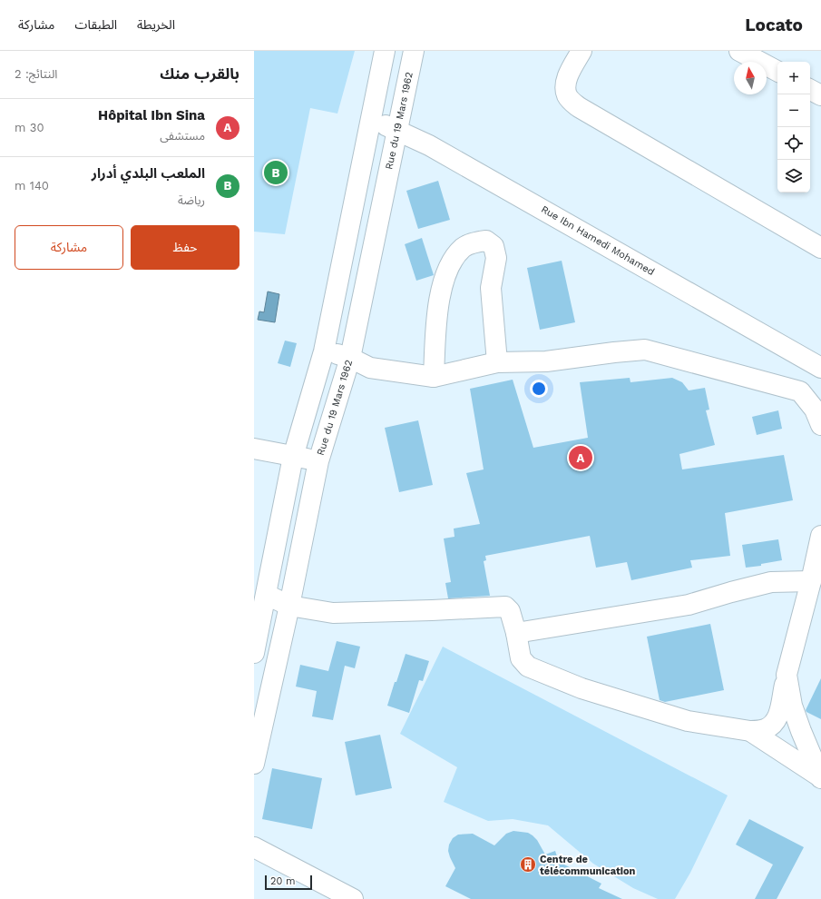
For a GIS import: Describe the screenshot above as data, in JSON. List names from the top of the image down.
{
  "streets": {
    "street": ["Rue du 19 Mars 1962", "Rue Ibn Hamedi Mohamed"]
  },
  "crossings": [
    ["Rue du 19 Mars 1962", "Rue Ibn Hamedi Mohamed"]
  ],
  "places": {
    "building": ["Centre de télécommunication"]
  },
  "scale_bar": "20 m",
  "north": "top",
  "page": {
    "header": "Locato",
    "nav": ["الخريطة", "الطبقات", "مشاركة"],
    "heading": ["بالقرب منك", "النتائج: 2"],
    "map_buttons": ["+", "−"],
    "list": [
      {
        "mark": "A",
        "name": "Hôpital Ibn Sina",
        "note": "مستشفى",
        "value": "30 m"
      },
      {
        "mark": "B",
        "name": "الملعب البلدي أدرار",
        "note": "رياضة",
        "value": "140 m"
      }
    ],
    "pins": ["B", "A"],
    "buttons": ["حفظ", "مشاركة"],
    "scale": "20 m"
  }
}
